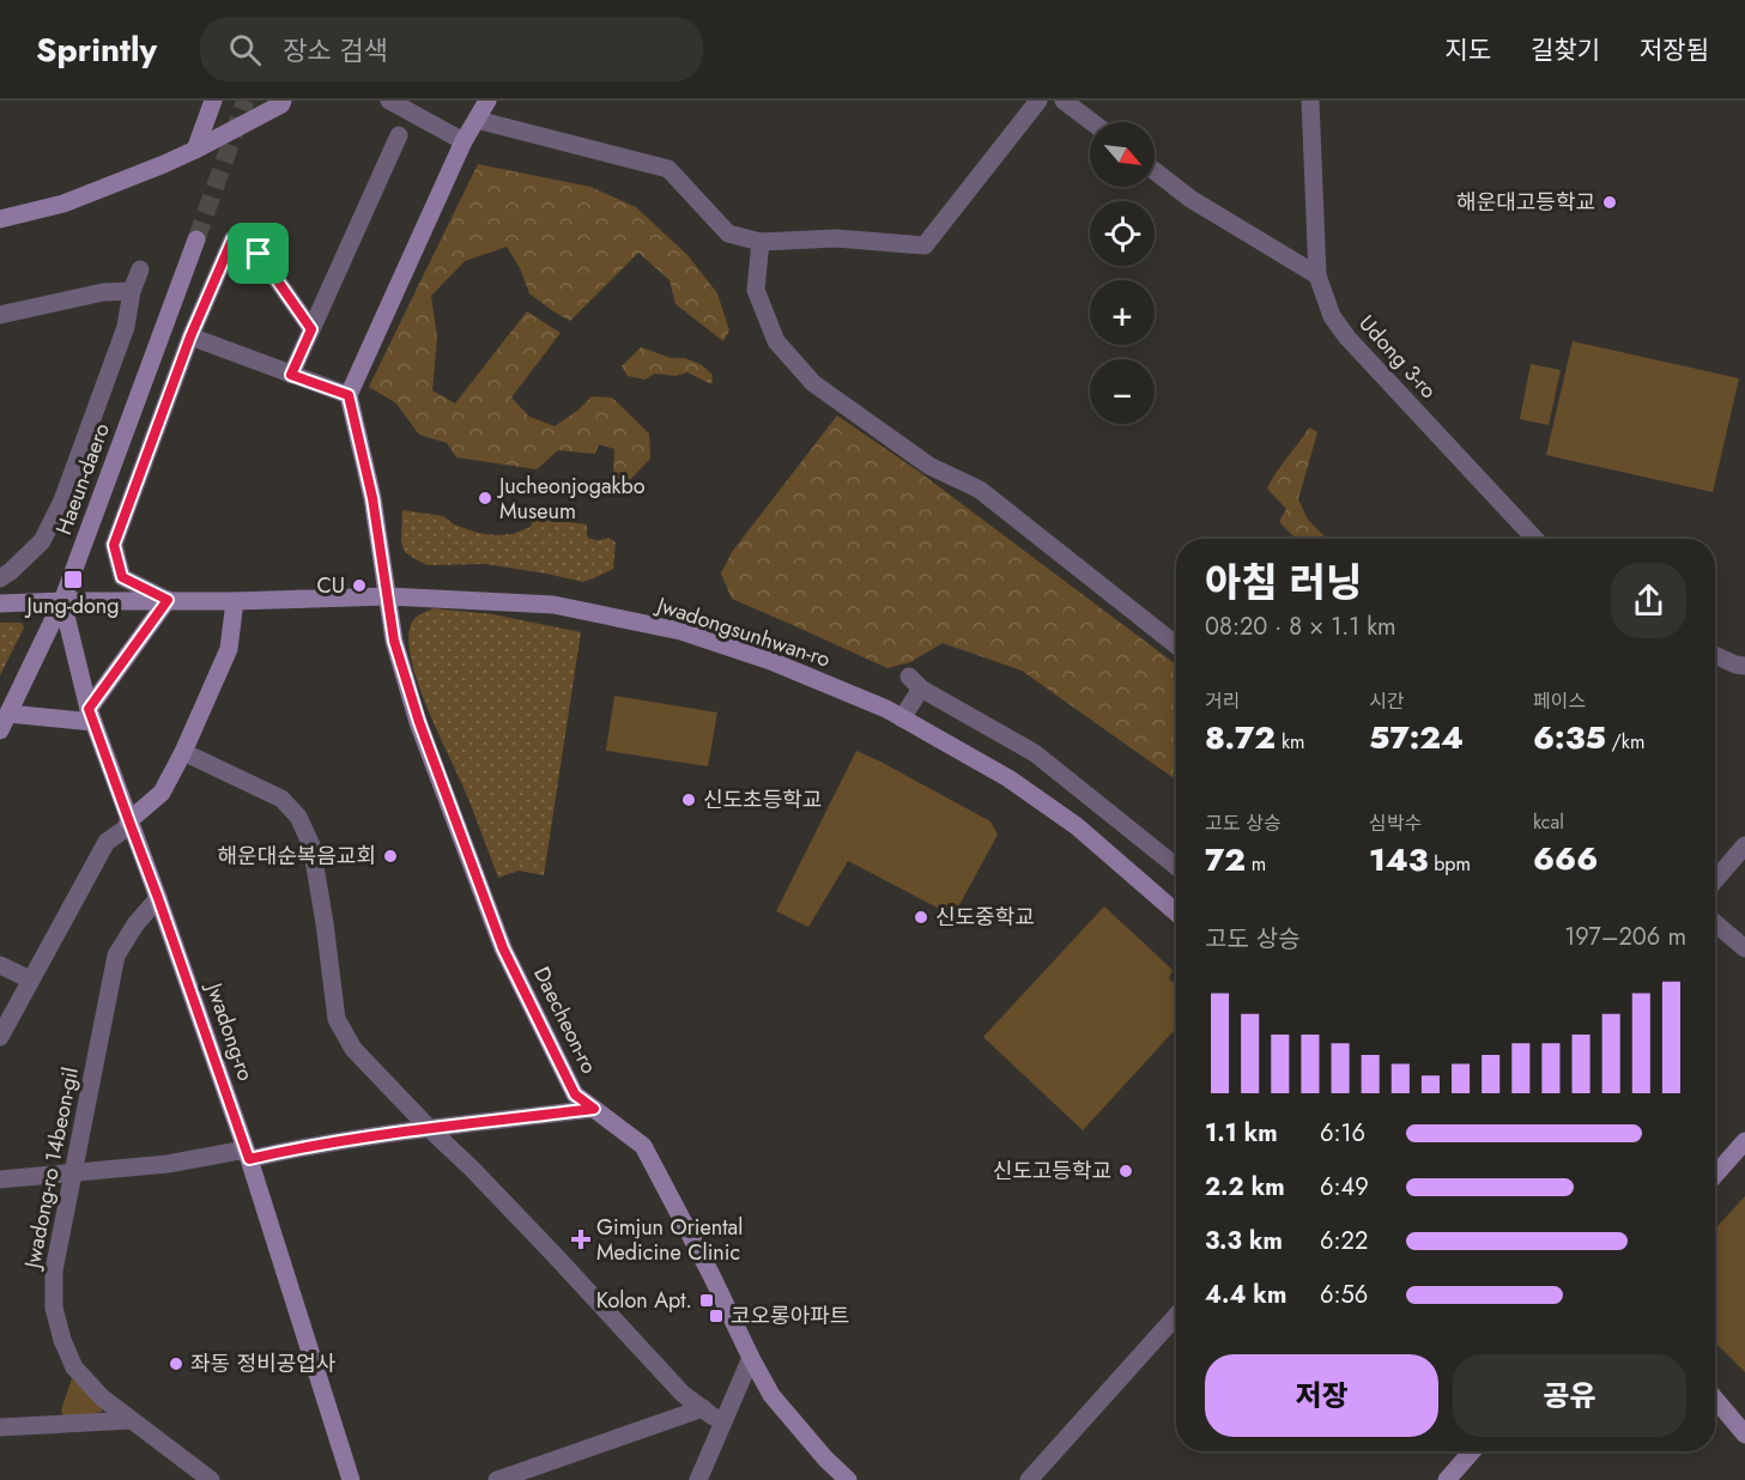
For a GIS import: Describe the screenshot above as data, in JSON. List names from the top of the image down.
{
  "streets": {
    "street": [
      "Udong 3-ro",
      "Haeun-daero",
      "Jwadongsunhwan-ro",
      "Daecheon-ro",
      "Jwadong-ro",
      "Jwadong-ro 14beon-gil"
    ]
  },
  "crossings": [
    ["Haeun-daero", "Jwadongsunhwan-ro"],
    ["Haeun-daero", "Jwadong-ro"],
    ["Jwadongsunhwan-ro", "Daecheon-ro"],
    ["Jwadongsunhwan-ro", "Jwadong-ro"],
    ["Jwadong-ro", "Jwadong-ro 14beon-gil"]
  ],
  "places": {
    "other": [
      "해운대고등학교",
      "Jucheonjogakbo Museum",
      "CU",
      "신도초등학교",
      "해운대순복음교회",
      "신도중학교",
      "신도고등학교",
      "좌동 정비공업사"
    ],
    "transit": ["Jung-dong", "Kolon Apt.", "코오롱아파트"],
    "health": ["Gimjun Oriental Medicine Clinic"]
  },
  "north": "bottom right",
  "page": {
    "header": "Sprintly",
    "search": "장소 검색",
    "nav": ["지도", "길찾기", "저장됨"],
    "map_buttons": ["+", "−"],
    "heading": ["아침 러닝", "08:20 · 8 × 1.1 km"],
    "stats": [
      ["거리", "8.72 km"],
      ["시간", "57:24"],
      ["페이스", "6:35 /km"],
      ["고도 상승", "72 m"],
      ["심박수", "143 bpm"],
      ["kcal", "666"]
    ],
    "chart": ["고도 상승", "197–206 m"],
    "list": [
      {
        "name": "1.1 km",
        "note": "6:16"
      },
      {
        "name": "2.2 km",
        "note": "6:49"
      },
      {
        "name": "3.3 km",
        "note": "6:22"
      },
      {
        "name": "4.4 km",
        "note": "6:56"
      }
    ],
    "buttons": ["저장", "공유"]
  }
}
